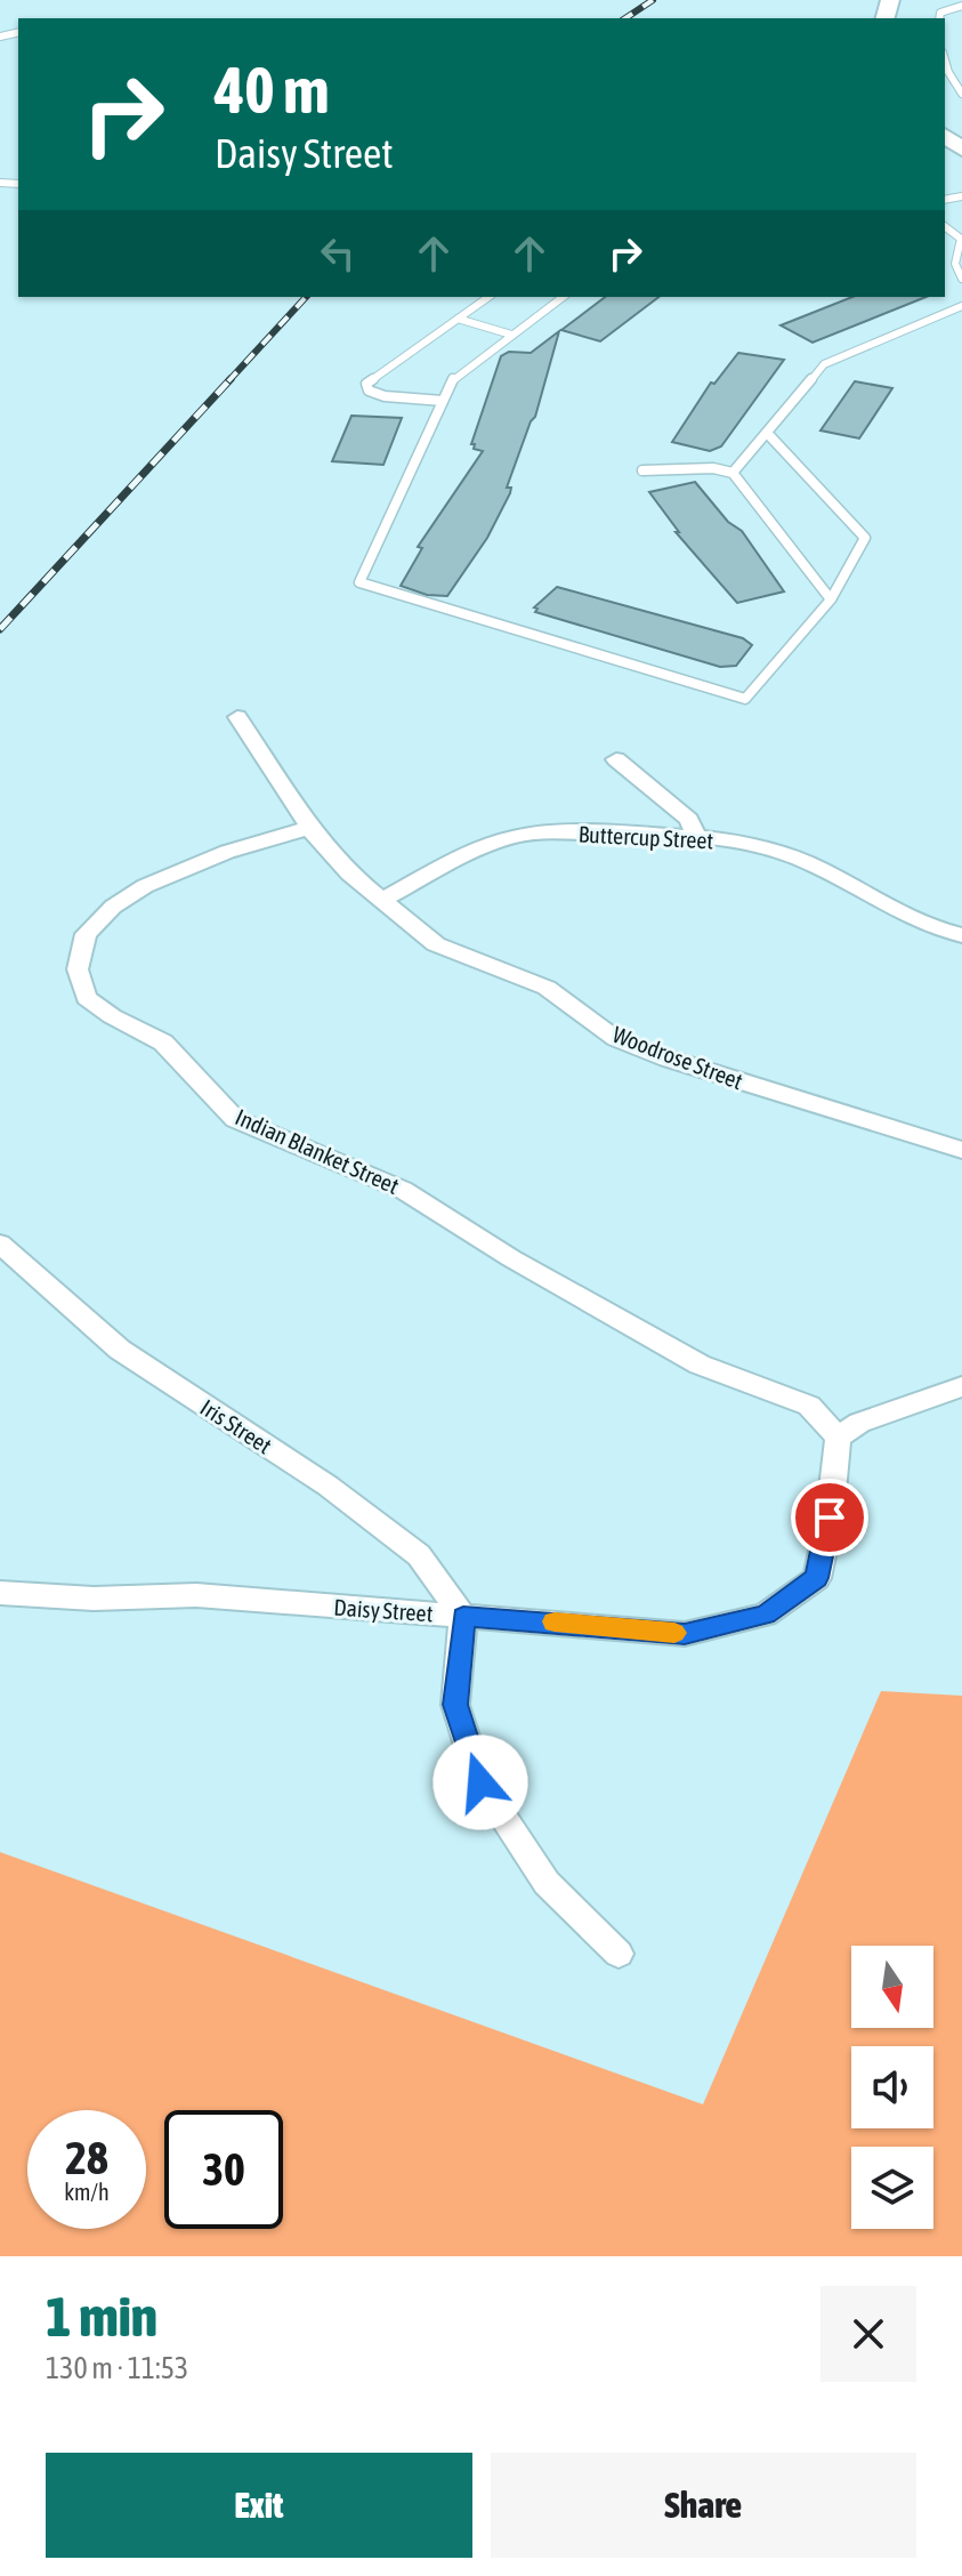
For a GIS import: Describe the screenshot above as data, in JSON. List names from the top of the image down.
{
  "streets": {
    "street": [
      "Buttercup Street",
      "Woodrose Street",
      "Indian Blanket Street",
      "Iris Street",
      "Daisy Street"
    ]
  },
  "crossings": [
    ["Buttercup Street", "Woodrose Street"],
    ["Woodrose Street", "Indian Blanket Street"],
    ["Indian Blanket Street", "Daisy Street"],
    ["Iris Street", "Daisy Street"]
  ],
  "north": "bottom",
  "page": {
    "turn": ["40 m", "Daisy Street"],
    "speed": "28 km/h",
    "limit": "30",
    "heading": ["1 min", "130 m · 11:53"],
    "buttons": ["Exit", "Share"]
  }
}
